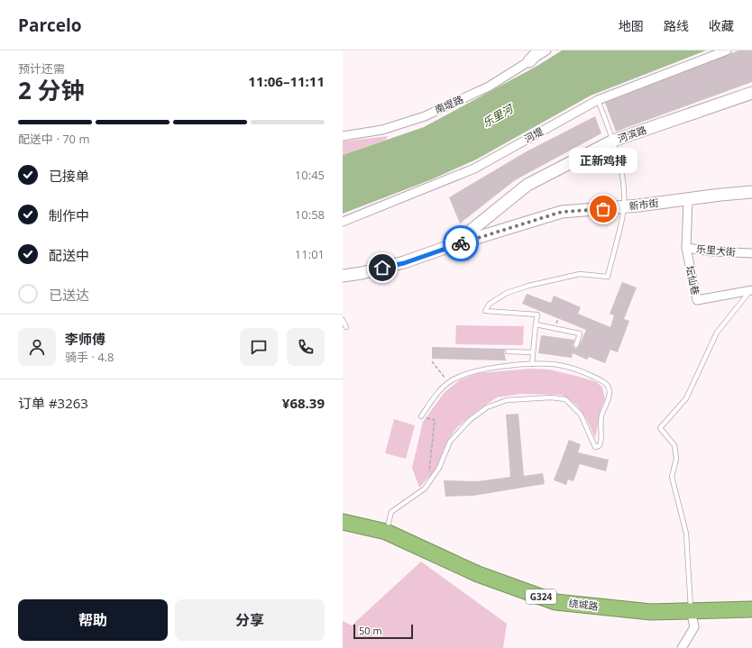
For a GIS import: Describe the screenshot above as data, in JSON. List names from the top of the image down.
{
  "streets": {
    "highway": ["G324", "绕城路"],
    "street": [
      "南堤路",
      "河滨路",
      "河堤",
      "新市街",
      "乐里大街",
      "坛仙巷"
    ]
  },
  "crossings": [
    ["河滨路", "新市街"],
    ["新市街", "乐里大街"],
    ["乐里大街", "坛仙巷"]
  ],
  "water": ["乐里河"],
  "places": ["正新鸡排"],
  "scale_bar": "50 m",
  "page": {
    "header": "Parcelo",
    "nav": ["地图", "路线", "收藏"],
    "heading": ["2 分钟", "预计还需", "11:06–11:11"],
    "panel": [
      "李师傅",
      "骑手 · 4.8",
      "订单 #3263",
      "¥68.39"
    ],
    "bar": "配送中 · 70 m",
    "bubble": "正新鸡排",
    "list": [
      ["已接单", "10:45"],
      ["制作中", "10:58"],
      ["配送中", "11:01"],
      "已送达"
    ],
    "buttons": ["帮助", "分享"],
    "scale": "50 m"
  }
}
